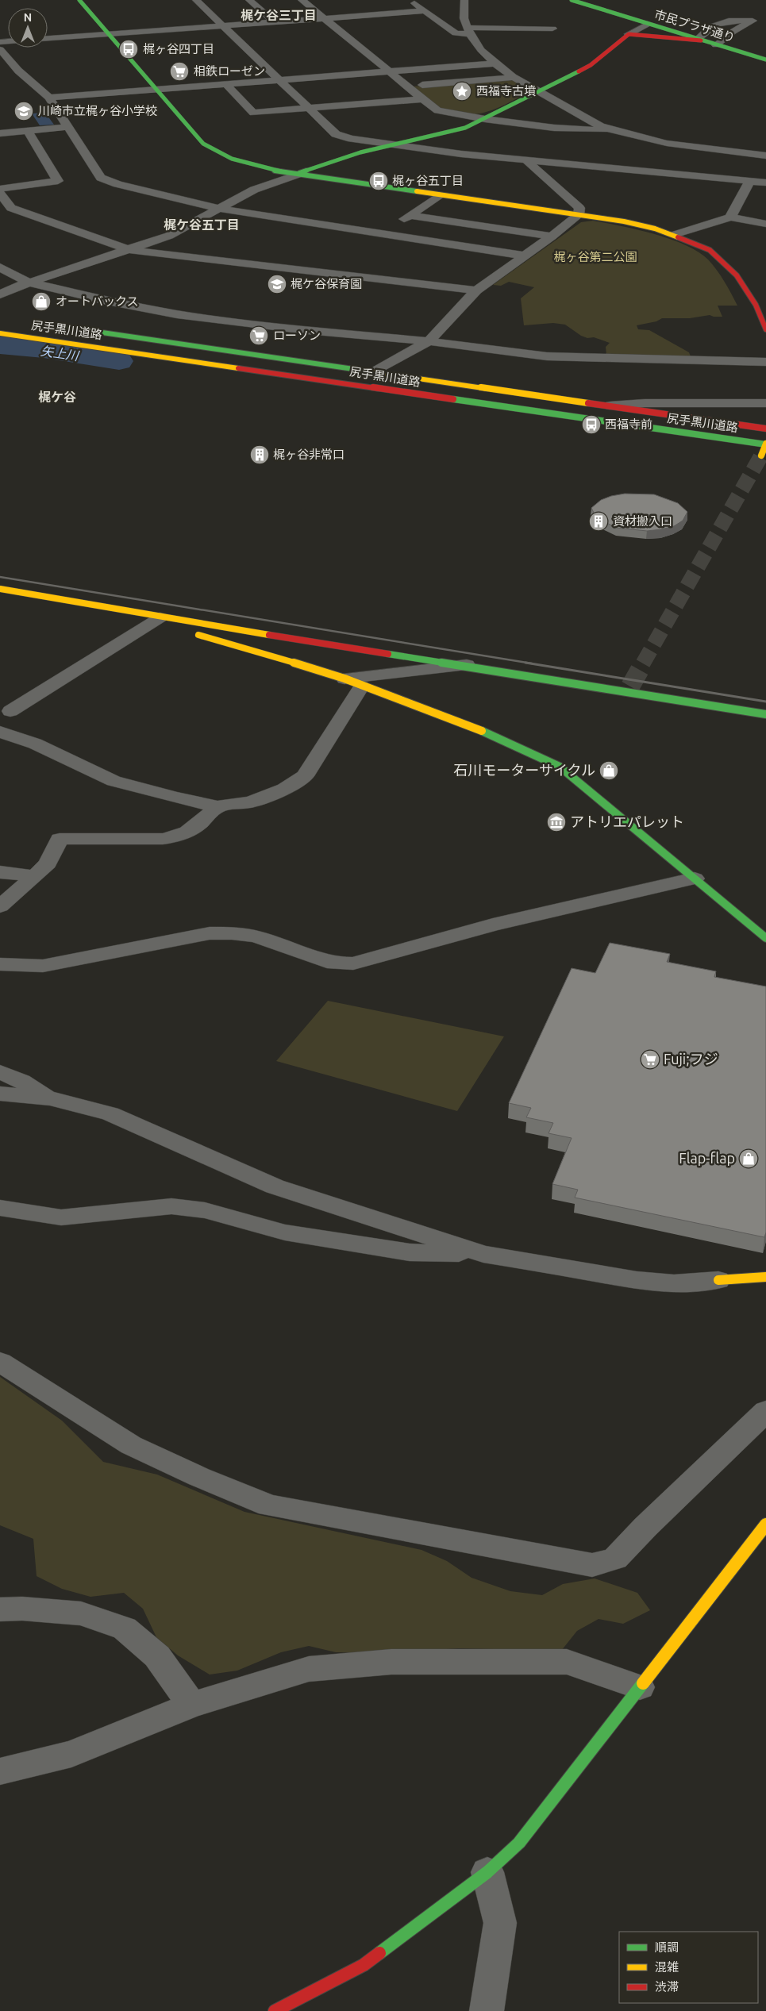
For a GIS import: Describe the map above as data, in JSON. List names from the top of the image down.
{
  "streets": {
    "street": ["市民プラザ通り", "尻手黒川道路"]
  },
  "districts": ["梶ケ谷三丁目", "梶ケ谷五丁目", "梶ケ谷"],
  "water": ["矢上川"],
  "parks": ["梶ヶ谷第二公園"],
  "places": {
    "bus stop": ["梶ヶ谷四丁目", "梶ヶ谷五丁目", "西福寺前"],
    "supermarket": ["相鉄ローゼン", "ローソン", "Fuji;フジ"],
    "place": ["西福寺古墳"],
    "school or university": ["川崎市立梶ヶ谷小学校", "梶ケ谷保育園"],
    "shop": ["オートバックス", "石川モーターサイクル", "Flap-flap"],
    "building": ["梶ヶ谷非常口", "資材搬入口"],
    "museum": ["アトリエパレット"]
  },
  "legend": ["順調", "混雑", "渋滞"],
  "north": "top"
}
